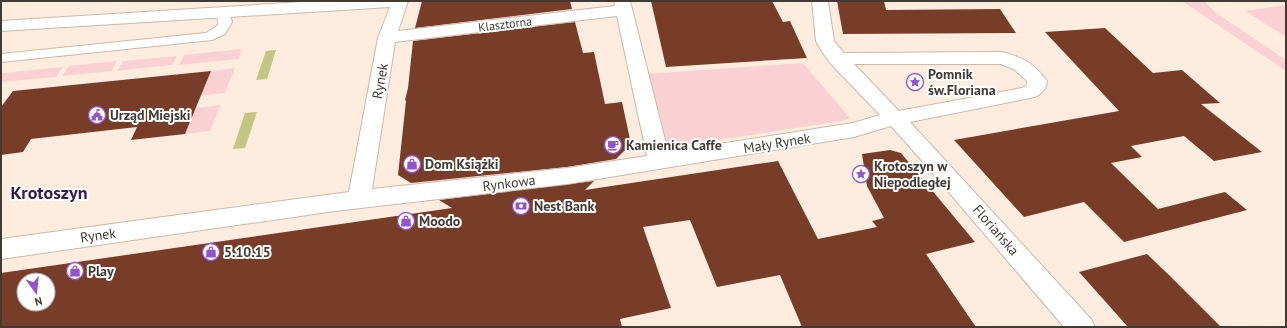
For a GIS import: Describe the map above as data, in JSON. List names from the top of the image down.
{
  "streets": {
    "street": [
      "Klasztorna",
      "Rynek",
      "Mały Rynek",
      "Rynkowa",
      "Floriańska"
    ]
  },
  "crossings": [
    ["Klasztorna", "Rynek"],
    ["Rynek", "Rynkowa"],
    ["Mały Rynek", "Rynkowa"],
    ["Mały Rynek", "Floriańska"]
  ],
  "districts": ["Krotoszyn"],
  "places": {
    "place": ["Pomnik św.Floriana", "Krotoszyn w Niepodległej"],
    "public building": ["Urząd Miejski"],
    "cafe": ["Kamienica Caffe"],
    "shop": [
      "Dom Książki",
      "Moodo",
      "5.10.15",
      "Play"
    ],
    "bank": ["Nest Bank"]
  },
  "north": "bottom"
}
